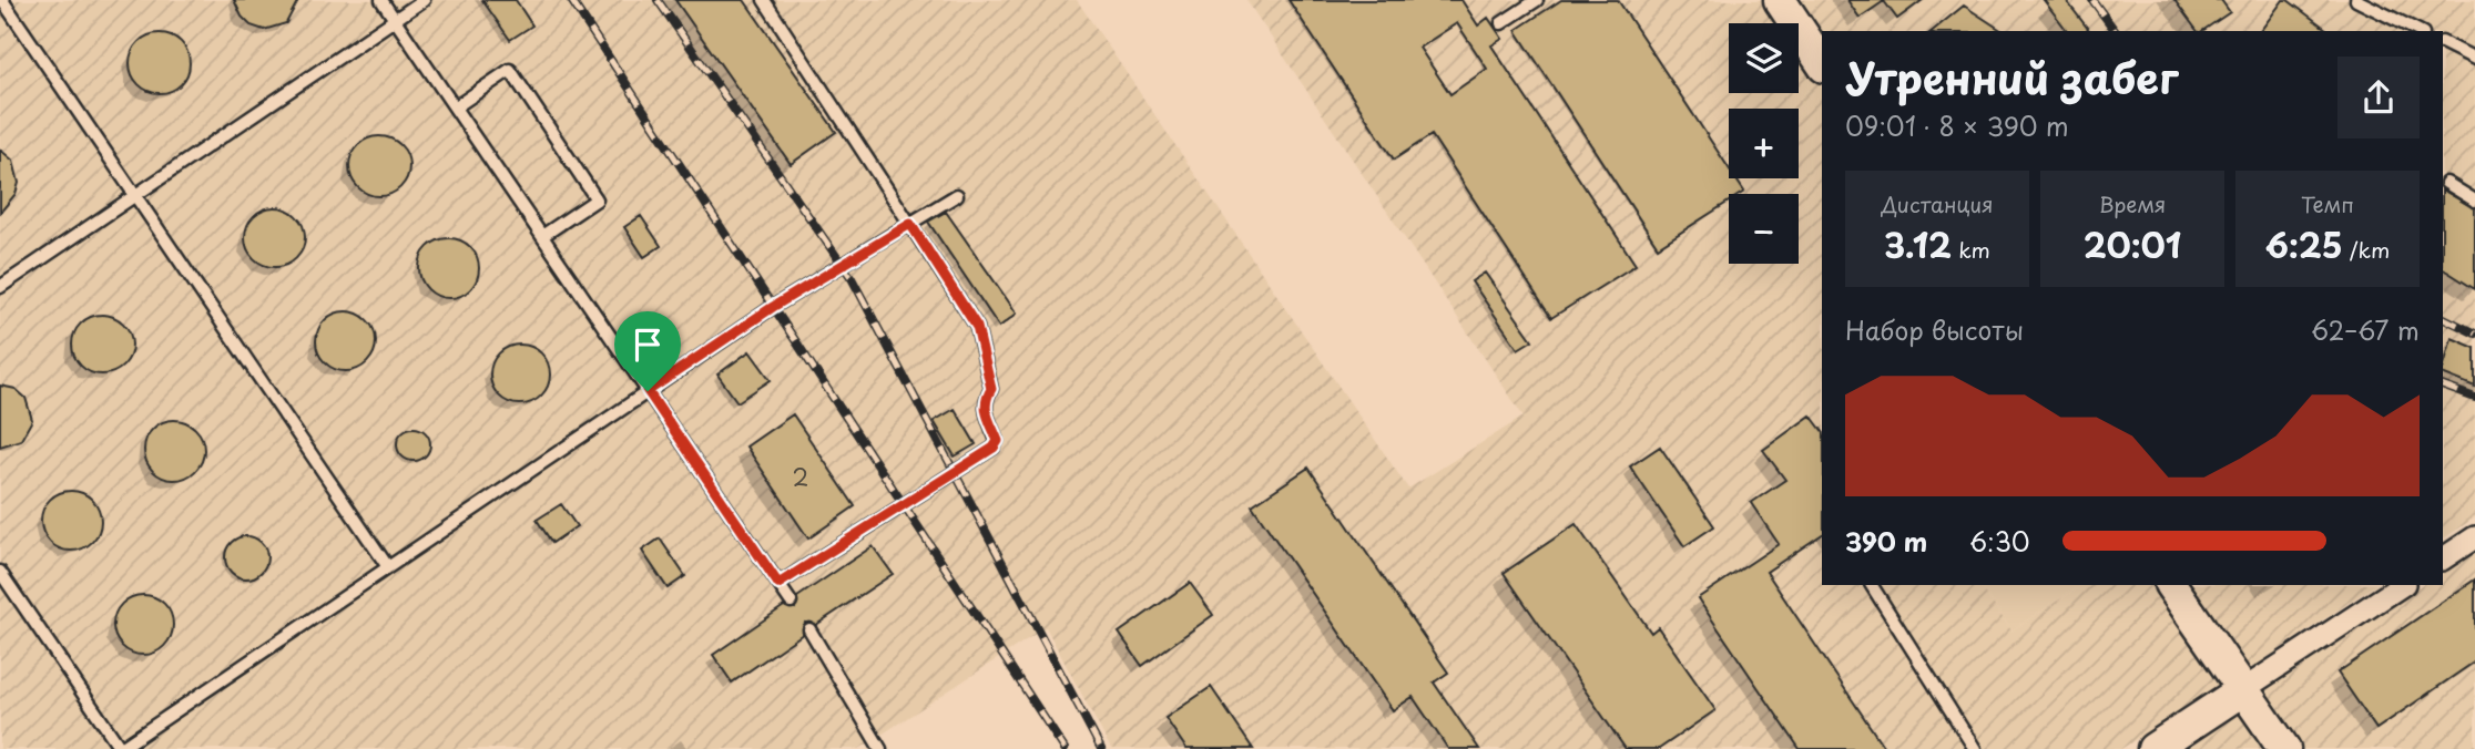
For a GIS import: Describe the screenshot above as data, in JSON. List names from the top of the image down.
{
  "house_numbers": ["2"],
  "page": {
    "map_buttons": ["+", "−"],
    "heading": ["Утренний забег", "09:01 · 8 × 390 m"],
    "stats": [
      ["Дистанция", "3.12 km"],
      ["Время", "20:01"],
      ["Темп", "6:25 /km"]
    ],
    "chart": ["Набор высоты", "62–67 m"],
    "list": [
      {
        "name": "390 m",
        "note": "6:30"
      }
    ]
  }
}
